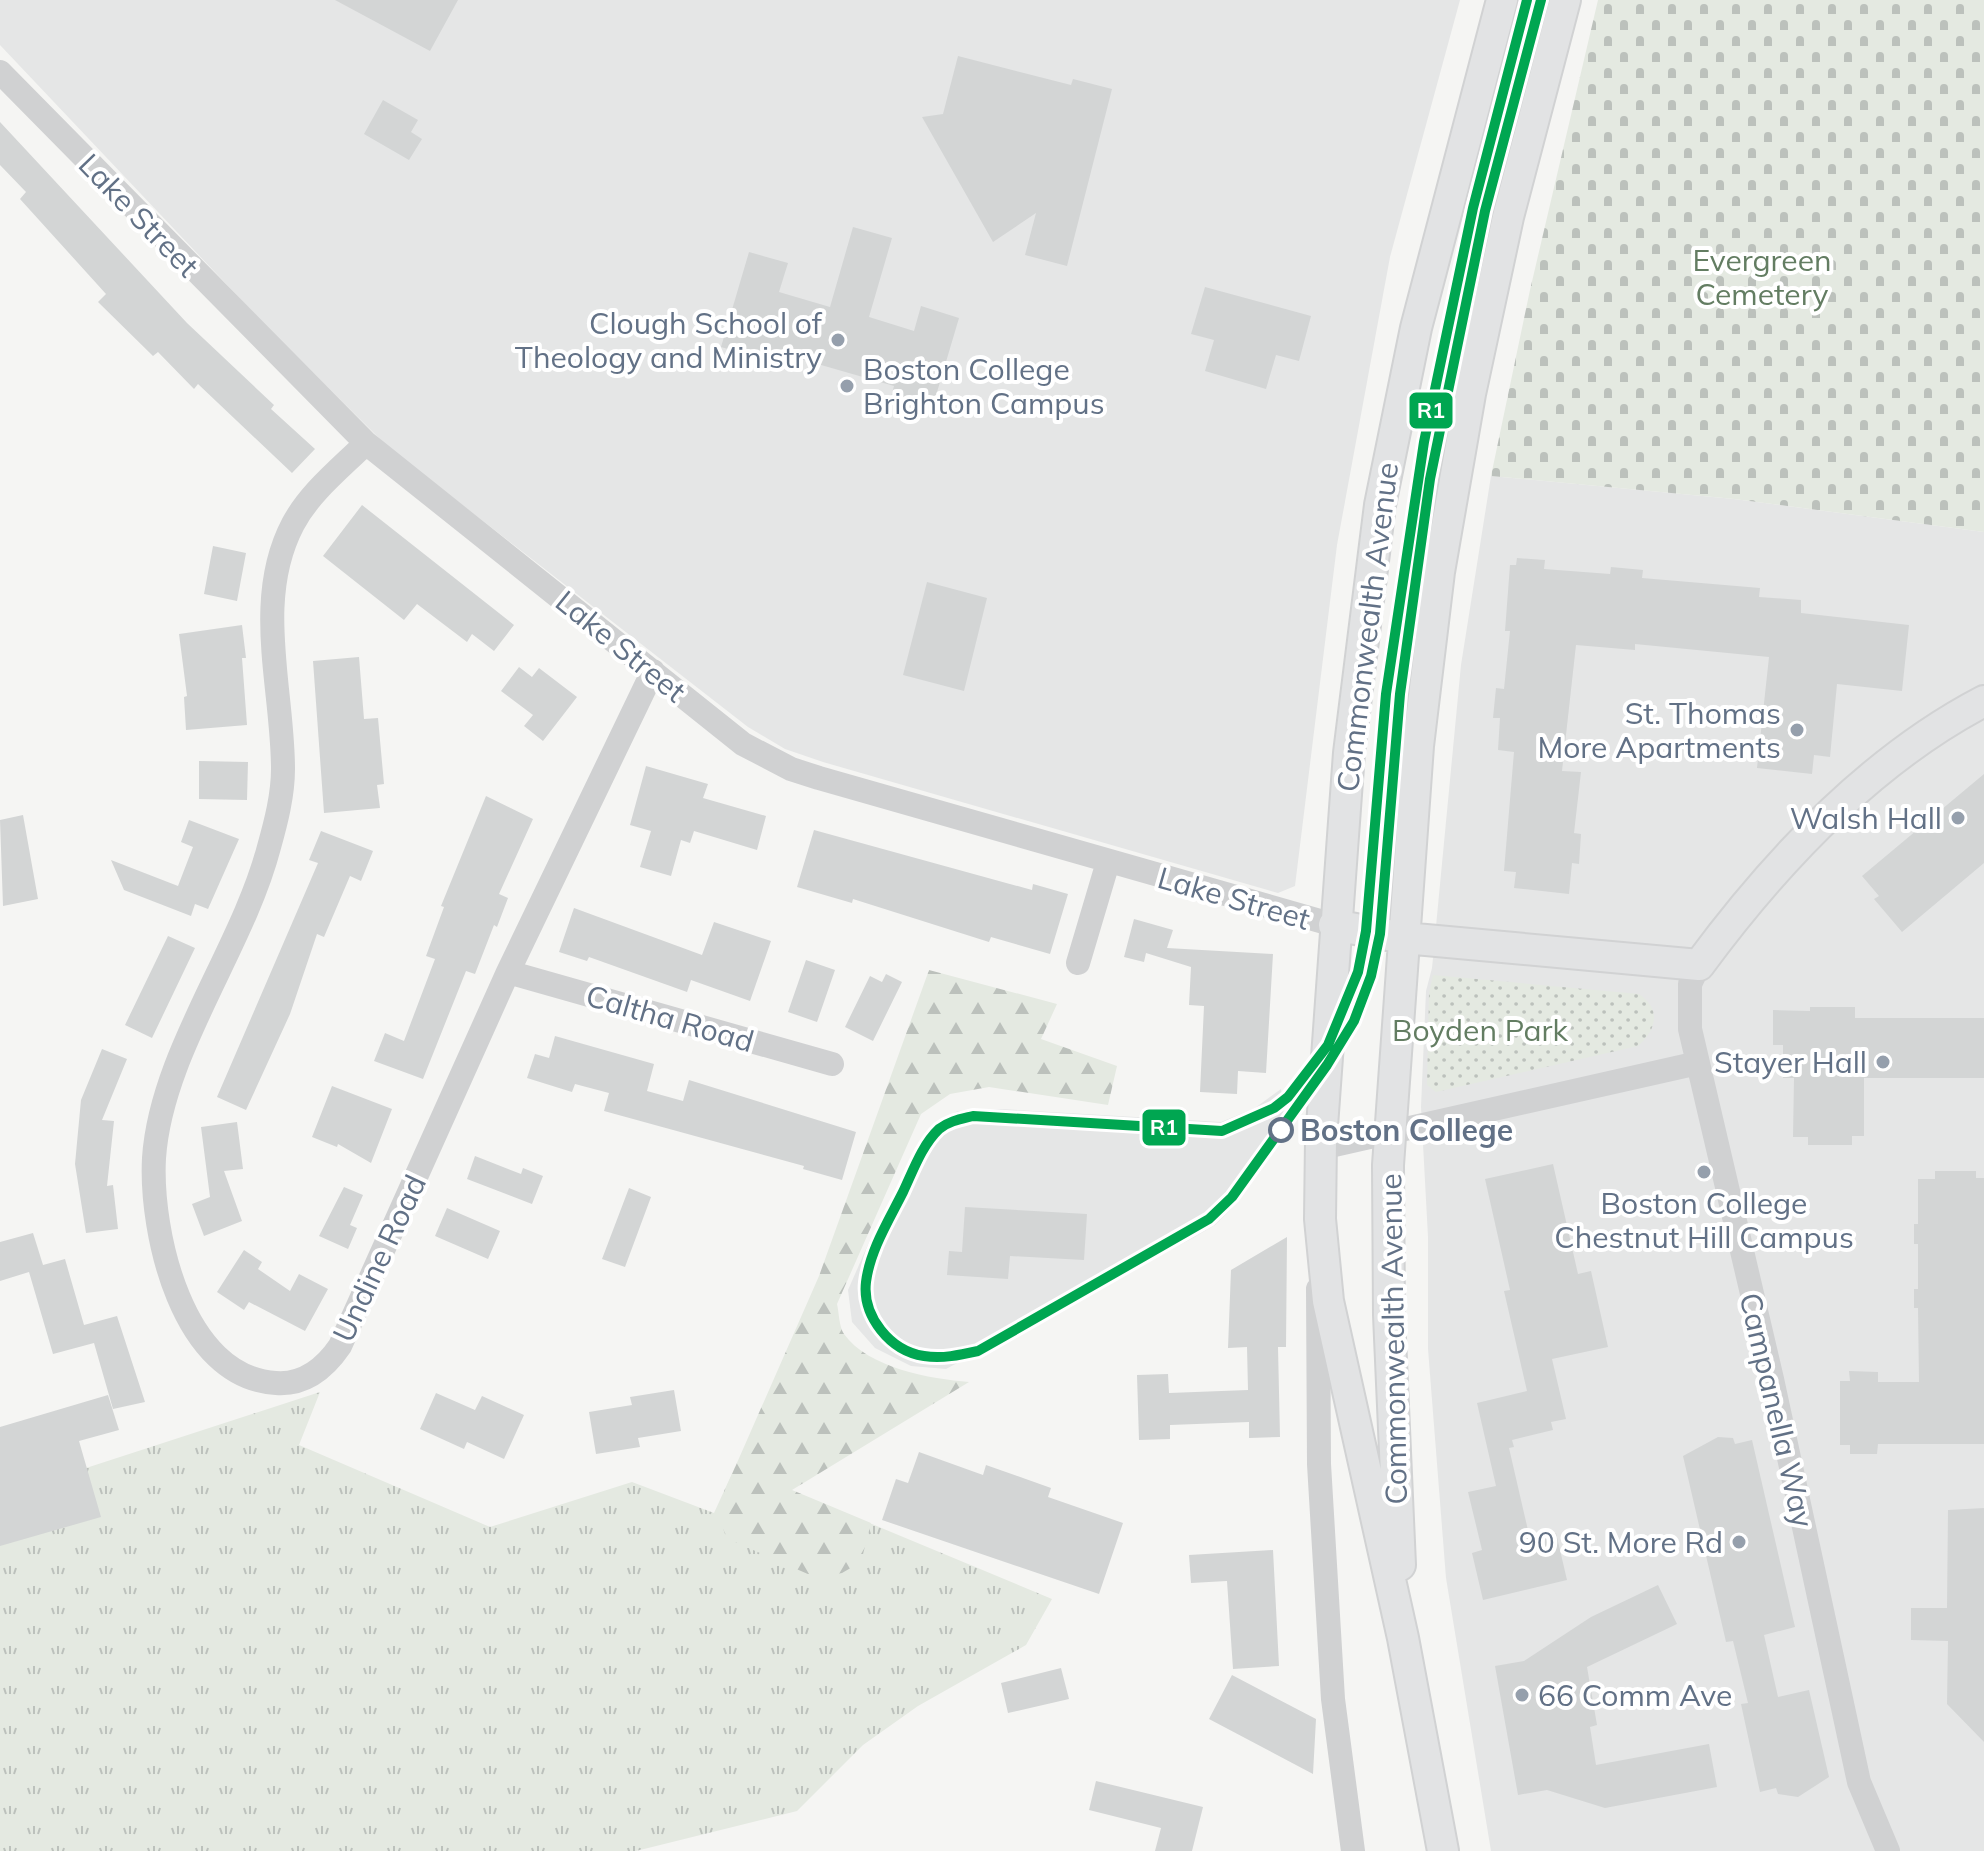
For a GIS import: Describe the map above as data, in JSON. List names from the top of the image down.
{
  "streets": {
    "main road": ["Lake Street", "Commonwealth Avenue"],
    "street": ["Caltha Road", "Undine Road", "Campanella Way"]
  },
  "crossings": [
    ["Lake Street", "Commonwealth Avenue"],
    ["Lake Street", "Undine Road"],
    ["Lake Street", "Campanella Way"],
    ["Caltha Road", "Undine Road"]
  ],
  "parks": ["Evergreen Cemetery", "Boyden Park"],
  "places": [
    "Clough School of Theology and Ministry",
    "Boston College Brighton Campus",
    "St. Thomas More Apartments",
    "Walsh Hall",
    "Stayer Hall",
    "Boston College",
    "Boston College Chestnut Hill Campus",
    "90 St. More Rd",
    "66 Comm Ave"
  ],
  "lines": ["transit line R1"]
}
